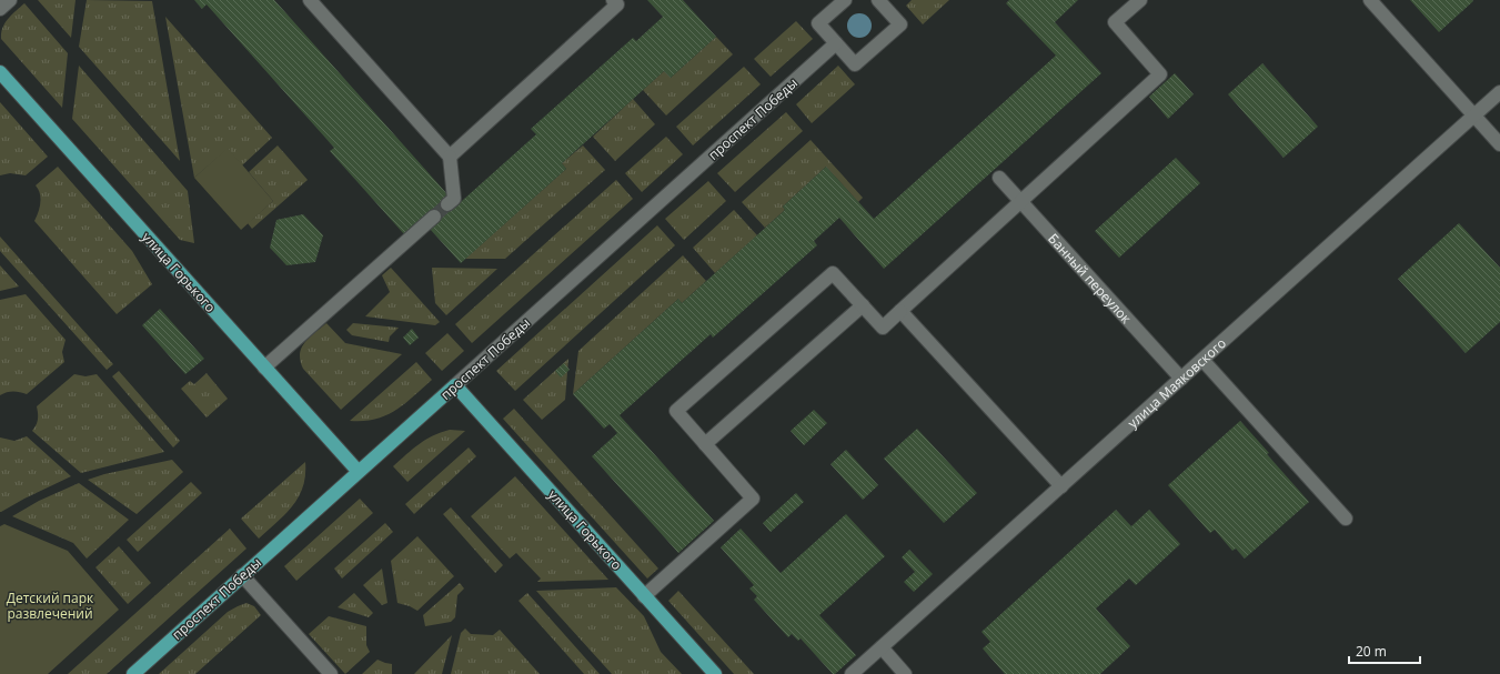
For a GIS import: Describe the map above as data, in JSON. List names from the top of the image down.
{
  "streets": {
    "main road": ["проспект Победы", "улица Горького"],
    "street": ["Банный переулок", "улица Маяковского"]
  },
  "crossings": [
    ["проспект Победы", "улица Горького"],
    ["Банный переулок", "улица Маяковского"]
  ],
  "parks": ["Детский парк развлечений"],
  "scale_bar": "20 m"
}
